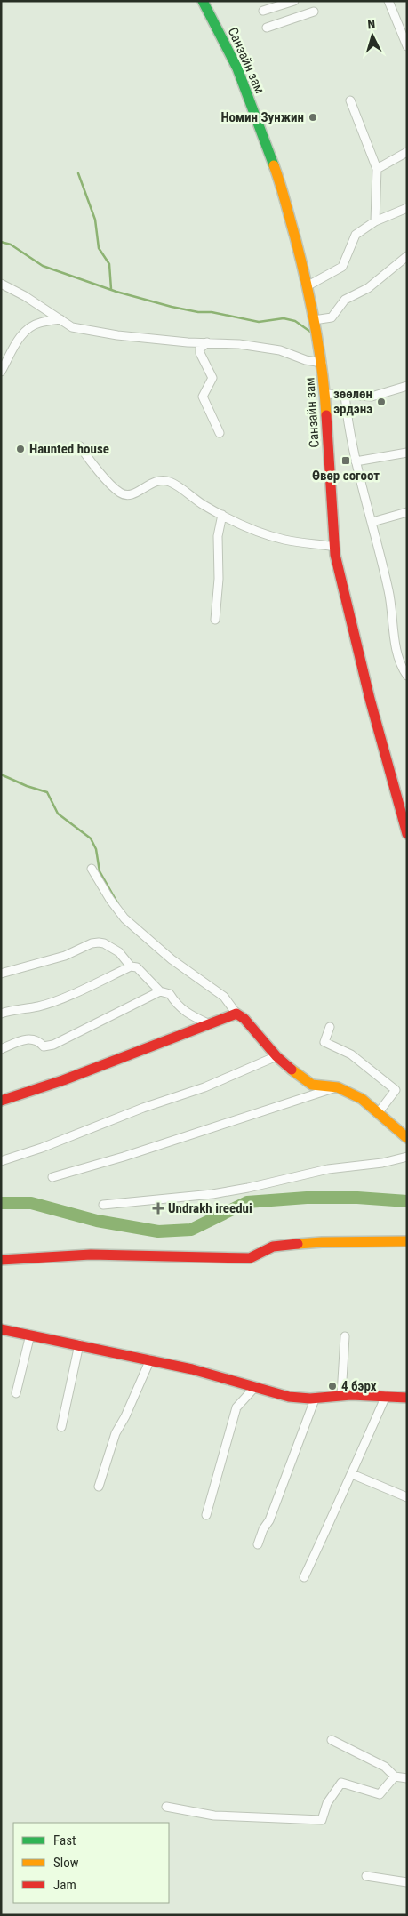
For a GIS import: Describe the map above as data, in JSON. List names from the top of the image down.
{
  "streets": {
    "street": ["Санзайн зам"]
  },
  "places": {
    "other": [
      "Номин Зунжин",
      "зөөлөн эрдэнэ",
      "Haunted house",
      "4 бэрх"
    ],
    "transit": ["Өвөр согоот"],
    "health": ["Undrakh ireedui"]
  },
  "legend": ["Fast", "Slow", "Jam"],
  "north": "top"
}
